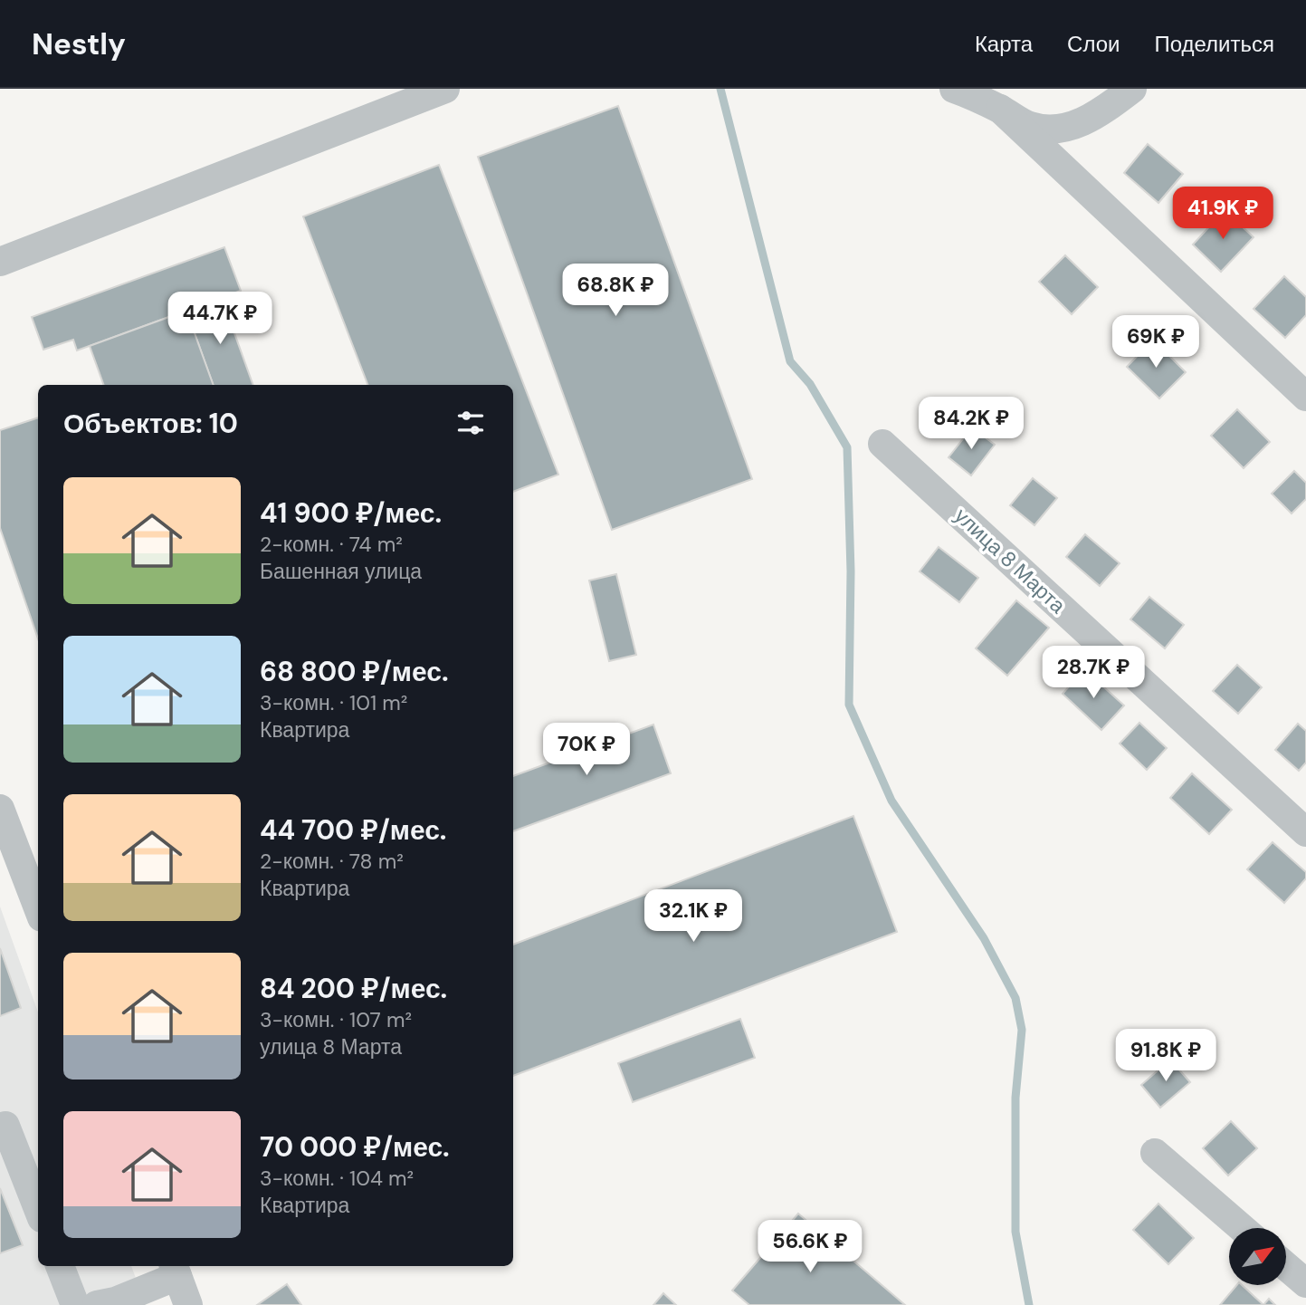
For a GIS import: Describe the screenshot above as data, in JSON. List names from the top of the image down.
{
  "streets": {
    "street": ["улица 8 Марта"]
  },
  "north": "top right",
  "page": {
    "header": "Nestly",
    "nav": ["Карта", "Слои", "Поделиться"],
    "price": [
      "41.9K ₽",
      "68.8K ₽",
      "44.7K ₽",
      "69K ₽",
      "84.2K ₽",
      "28.7K ₽",
      "70K ₽",
      "32.1K ₽",
      "91.8K ₽",
      "56.6K ₽"
    ],
    "heading": "Объектов: 10",
    "list": [
      {
        "name": "41 900 ₽/мес.",
        "note": "2-комн. · 74 m² · Башенная улица"
      },
      {
        "name": "68 800 ₽/мес.",
        "note": "3-комн. · 101 m² · Квартира"
      },
      {
        "name": "44 700 ₽/мес.",
        "note": "2-комн. · 78 m² · Квартира"
      },
      {
        "name": "84 200 ₽/мес.",
        "note": "3-комн. · 107 m² · улица 8 Марта"
      },
      {
        "name": "70 000 ₽/мес.",
        "note": "3-комн. · 104 m² · Квартира"
      }
    ]
  }
}
